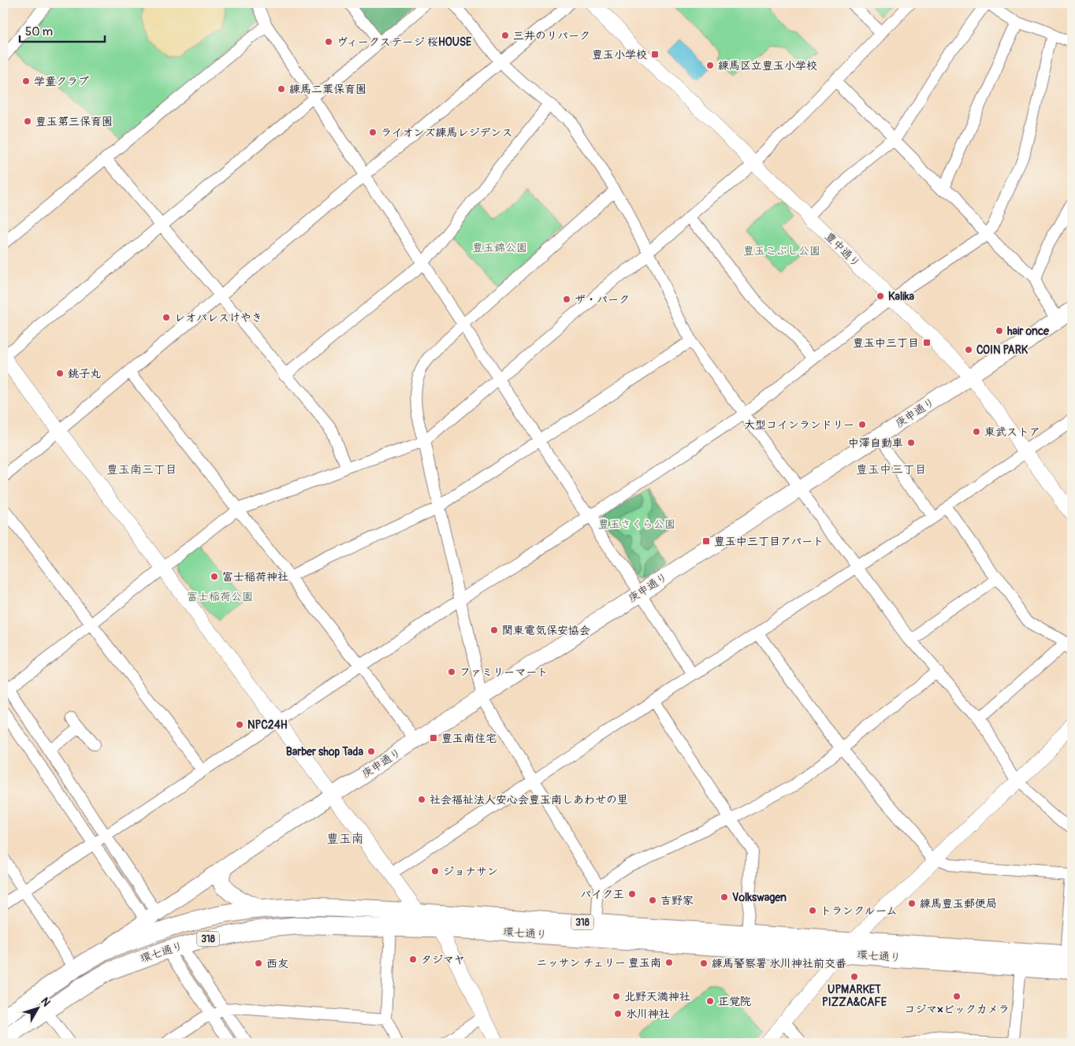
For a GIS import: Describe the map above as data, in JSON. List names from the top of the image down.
{
  "streets": {
    "main road": ["庚申通り", "318", "環七通り"],
    "street": ["豊中通り"]
  },
  "crossings": [
    ["豊中通り", "庚申通り"],
    ["庚申通り", "環七通り"]
  ],
  "districts": ["豊玉南三丁目", "豊玉中三丁目", "豊玉南"],
  "parks": [
    "豊玉錦公園",
    "豊玉こぶし公園",
    "豊玉さくら公園",
    "富士稲荷公園"
  ],
  "places": {
    "other": [
      "三井のリパーク",
      "ヴィークステージ 桜HOUSE",
      "練馬区立豊玉小学校",
      "学童クラブ",
      "練馬二葉保育園",
      "豊玉第三保育園",
      "ライオンズ練馬レジデンス",
      "Kalika",
      "ザ・パーク",
      "レオパレスけやき",
      "hair once",
      "COIN PARK",
      "銚子丸",
      "大型コインランドリー",
      "東武ストア",
      "中澤自動車",
      "富士稲荷神社",
      "関東電気保安協会",
      "ファミリーマート",
      "NPC24H",
      "Barber shop Tada",
      "社会福祉法人安心会豊玉南しあわせの里",
      "ジョナサン",
      "バイク王",
      "Volkswagen",
      "吉野家",
      "練馬豊玉郵便局",
      "トランクルーム",
      "タジマヤ",
      "ニッサン チェリー 豊玉南",
      "西友",
      "練馬警察署 氷川神社前交番",
      "UPMARKET PIZZA&CAFE",
      "北野天満神社",
      "コジマ×ビックカメラ",
      "正覚院",
      "氷川神社"
    ],
    "transit": [
      "豊玉小学校",
      "豊玉中三丁目",
      "豊玉中三丁目アパート",
      "豊玉南住宅"
    ]
  },
  "scale_bar": "50 m",
  "north": "top right"
}
